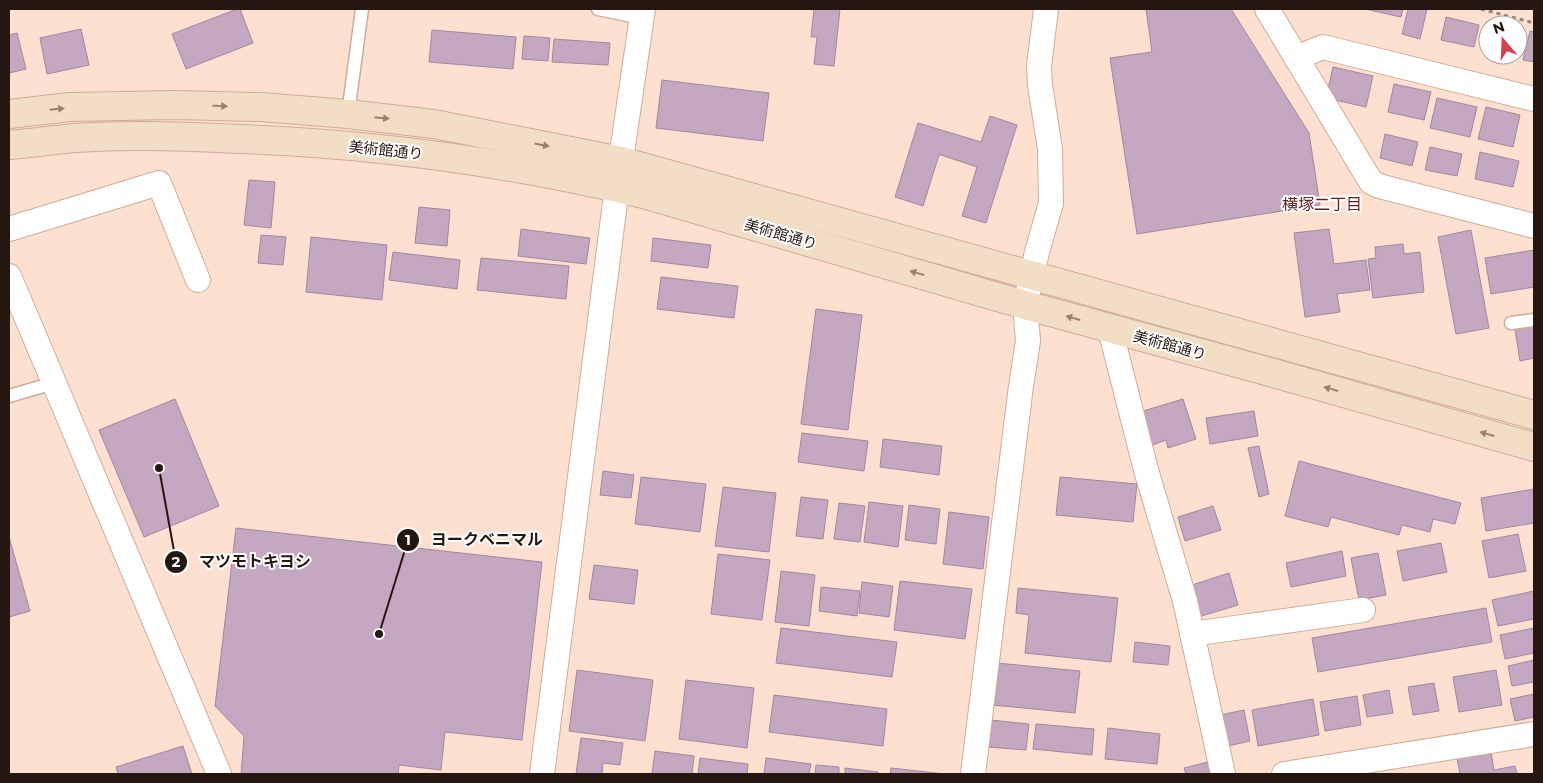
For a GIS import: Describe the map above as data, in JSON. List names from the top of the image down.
{
  "streets": {
    "street": ["美術館通り"]
  },
  "districts": ["横塚二丁目"],
  "places": ["マツモトキヨシ", "ヨークベニマル"],
  "north": "top"
}
